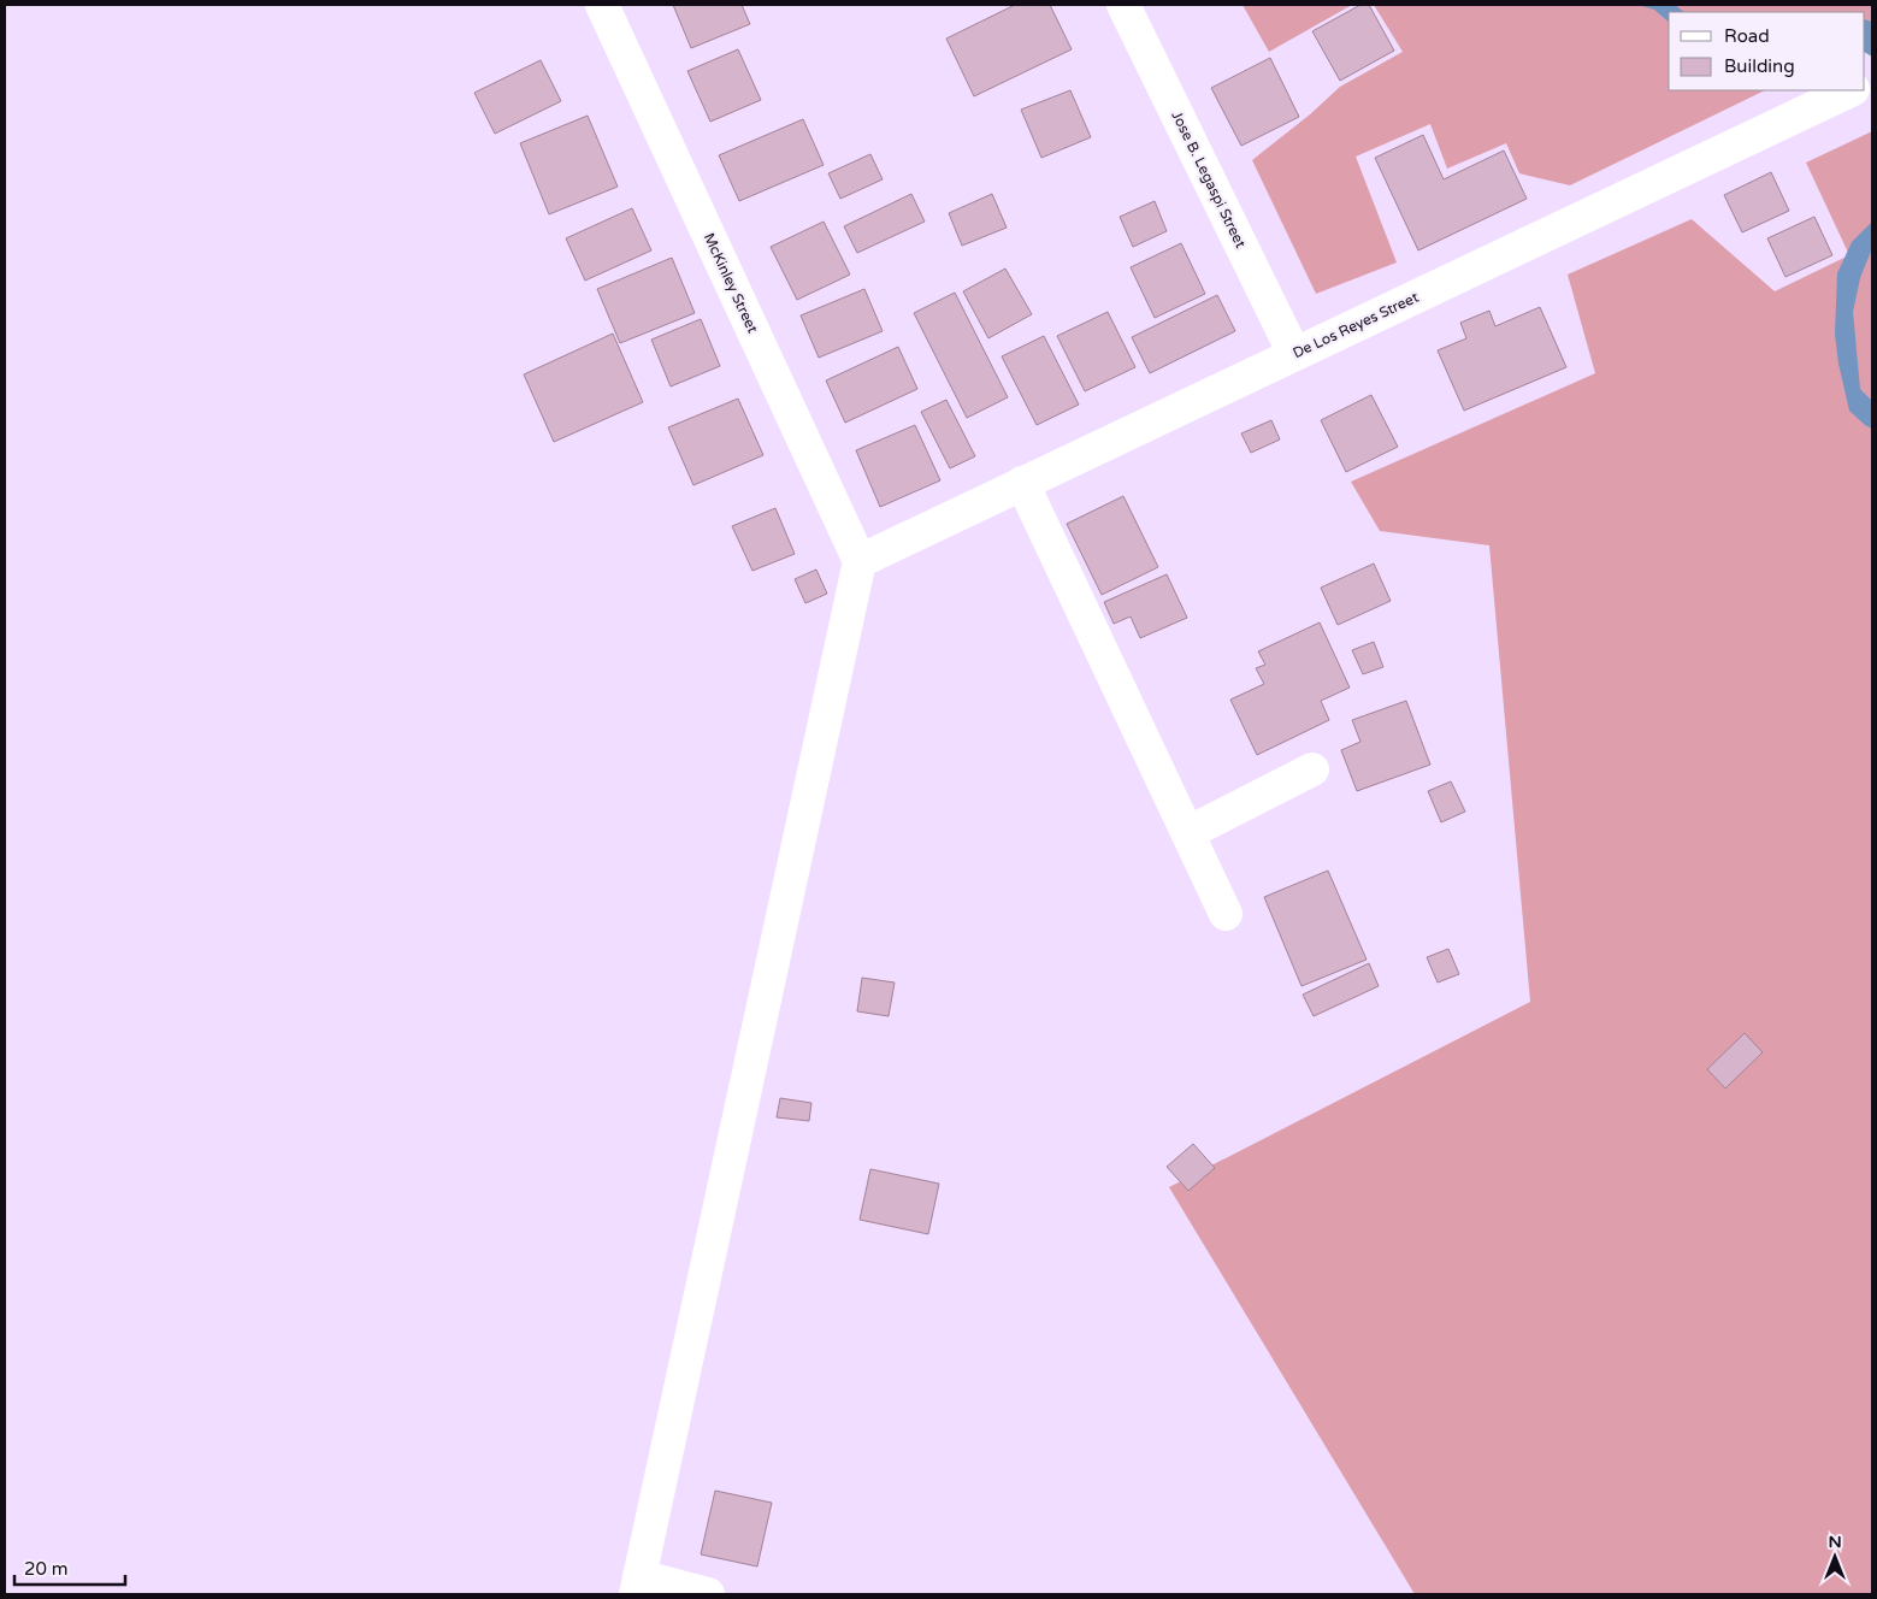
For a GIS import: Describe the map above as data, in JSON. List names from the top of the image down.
{
  "streets": {
    "street": ["Jose B. Legaspi Street", "McKinley Street", "De Los Reyes Street"]
  },
  "crossings": [
    ["Jose B. Legaspi Street", "De Los Reyes Street"],
    ["McKinley Street", "De Los Reyes Street"]
  ],
  "legend": ["Road", "Building"],
  "scale_bar": "20 m",
  "north": "top"
}
